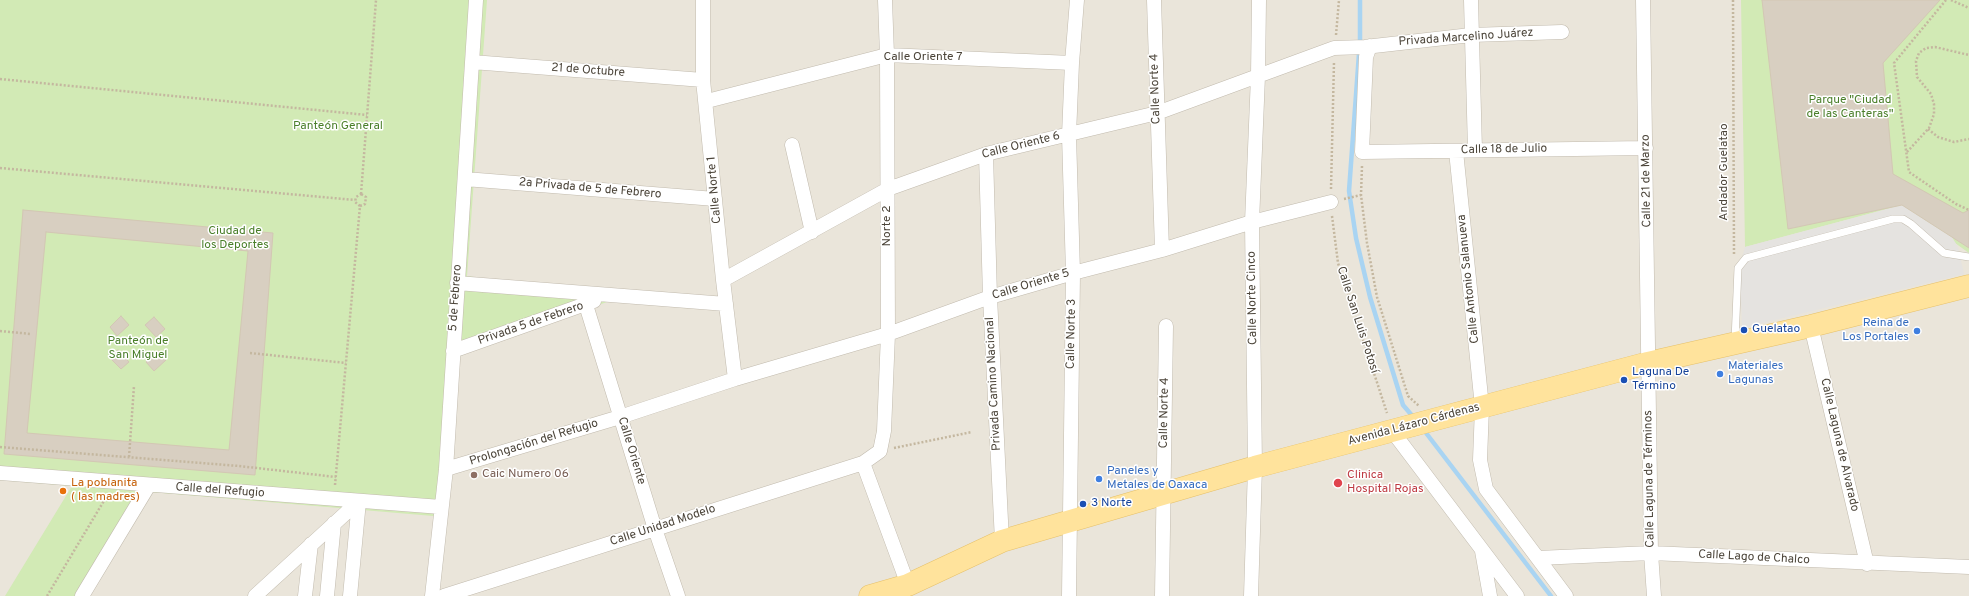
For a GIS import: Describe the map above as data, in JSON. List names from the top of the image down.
{
  "streets": {
    "main road": ["Avenida Lázaro Cárdenas"],
    "street": [
      "Privada Marcelino Juárez",
      "Calle Oriente 7",
      "21 de Octubre",
      "Calle Norte 4",
      "Calle Oriente 6",
      "Calle 18 de Julio",
      "Calle 21 de Marzo",
      "2a Privada de 5 de Febrero",
      "Calle Norte 1",
      "Norte 2",
      "Calle Antonio Salanueva",
      "Calle Oriente 5",
      "5 de Febrero",
      "Calle Norte Cinco",
      "Privada 5 de Febrero",
      "Calle Norte 3",
      "Privada Camino Nacional",
      "Prolongación del Refugio",
      "Calle Laguna de Alvarado",
      "Calle Oriente",
      "Calle Laguna de Términos",
      "Calle del Refugio",
      "Calle Unidad Modelo",
      "Calle Lago de Chalco"
    ],
    "path": ["Andador Guelatao", "Calle San Luis Potosí"]
  },
  "crossings": [
    ["Privada Marcelino Juárez", "Calle Oriente 6"],
    ["Privada Marcelino Juárez", "Calle San Luis Potosí"],
    ["Calle Oriente 7", "Calle Norte 1"],
    ["Calle Oriente 7", "Norte 2"],
    ["Calle Oriente 7", "Calle Norte 3"],
    ["21 de Octubre", "Calle Norte 1"],
    ["21 de Octubre", "5 de Febrero"],
    ["Calle Norte 4", "Calle Oriente 6"],
    ["Calle Norte 4", "Calle Oriente 5"],
    ["Calle Norte 4", "Avenida Lázaro Cárdenas"],
    ["Calle Oriente 6", "Calle Norte 1"],
    ["Calle Oriente 6", "Norte 2"],
    ["Calle Oriente 6", "Calle Norte Cinco"],
    ["Calle Oriente 6", "Calle San Luis Potosí"],
    ["Calle Oriente 6", "Calle Norte 3"],
    ["Calle Oriente 6", "Privada Camino Nacional"],
    ["Calle 18 de Julio", "Calle 21 de Marzo"],
    ["Calle 18 de Julio", "Calle Antonio Salanueva"],
    ["Calle 21 de Marzo", "Avenida Lázaro Cárdenas"],
    ["Calle 21 de Marzo", "Calle Laguna de Términos"],
    ["2a Privada de 5 de Febrero", "Calle Norte 1"],
    ["2a Privada de 5 de Febrero", "5 de Febrero"],
    ["Calle Norte 1", "Calle Oriente 5"],
    ["Calle Norte 1", "Prolongación del Refugio"],
    ["Norte 2", "Calle Oriente 5"],
    ["Norte 2", "Calle Unidad Modelo"],
    ["Calle Antonio Salanueva", "Avenida Lázaro Cárdenas"],
    ["Calle Oriente 5", "Calle Norte Cinco"],
    ["Calle Oriente 5", "Calle San Luis Potosí"],
    ["Calle Oriente 5", "Calle Norte 3"],
    ["Calle Oriente 5", "Privada Camino Nacional"],
    ["Calle Oriente 5", "Prolongación del Refugio"],
    ["5 de Febrero", "Privada 5 de Febrero"],
    ["5 de Febrero", "Prolongación del Refugio"],
    ["5 de Febrero", "Calle del Refugio"],
    ["Calle Norte Cinco", "Avenida Lázaro Cárdenas"],
    ["Calle San Luis Potosí", "Avenida Lázaro Cárdenas"],
    ["Privada 5 de Febrero", "Calle Oriente"],
    ["Calle Norte 3", "Avenida Lázaro Cárdenas"],
    ["Privada Camino Nacional", "Avenida Lázaro Cárdenas"],
    ["Avenida Lázaro Cárdenas", "Calle Laguna de Alvarado"],
    ["Avenida Lázaro Cárdenas", "Calle Laguna de Términos"],
    ["Prolongación del Refugio", "Calle Oriente"],
    ["Calle Laguna de Alvarado", "Calle Lago de Chalco"],
    ["Calle Oriente", "Calle Unidad Modelo"],
    ["Calle Laguna de Términos", "Calle Lago de Chalco"]
  ],
  "parks": [
    "Parque \"Ciudad de las Canteras\"",
    "Panteón General",
    "Ciudad de los Deportes",
    "Panteón de San Miguel"
  ],
  "places": [
    "Guelatao",
    "Reina de Los Portales",
    "Materiales Lagunas",
    "Laguna De Término",
    "Caic Numero 06",
    "Paneles y Metales de Oaxaca",
    "Clinica Hospital Rojas",
    "La poblanita ( las madres)",
    "3 Norte"
  ]
}
